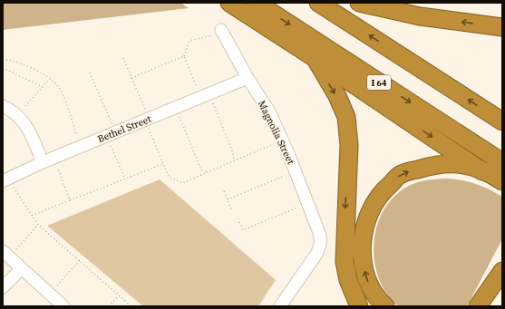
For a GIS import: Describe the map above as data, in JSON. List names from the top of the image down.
{
  "streets": {
    "highway": ["I 64"],
    "street": ["Bethel Street", "Magnolia Street"]
  },
  "crossings": [
    ["Bethel Street", "Magnolia Street"]
  ]
}
